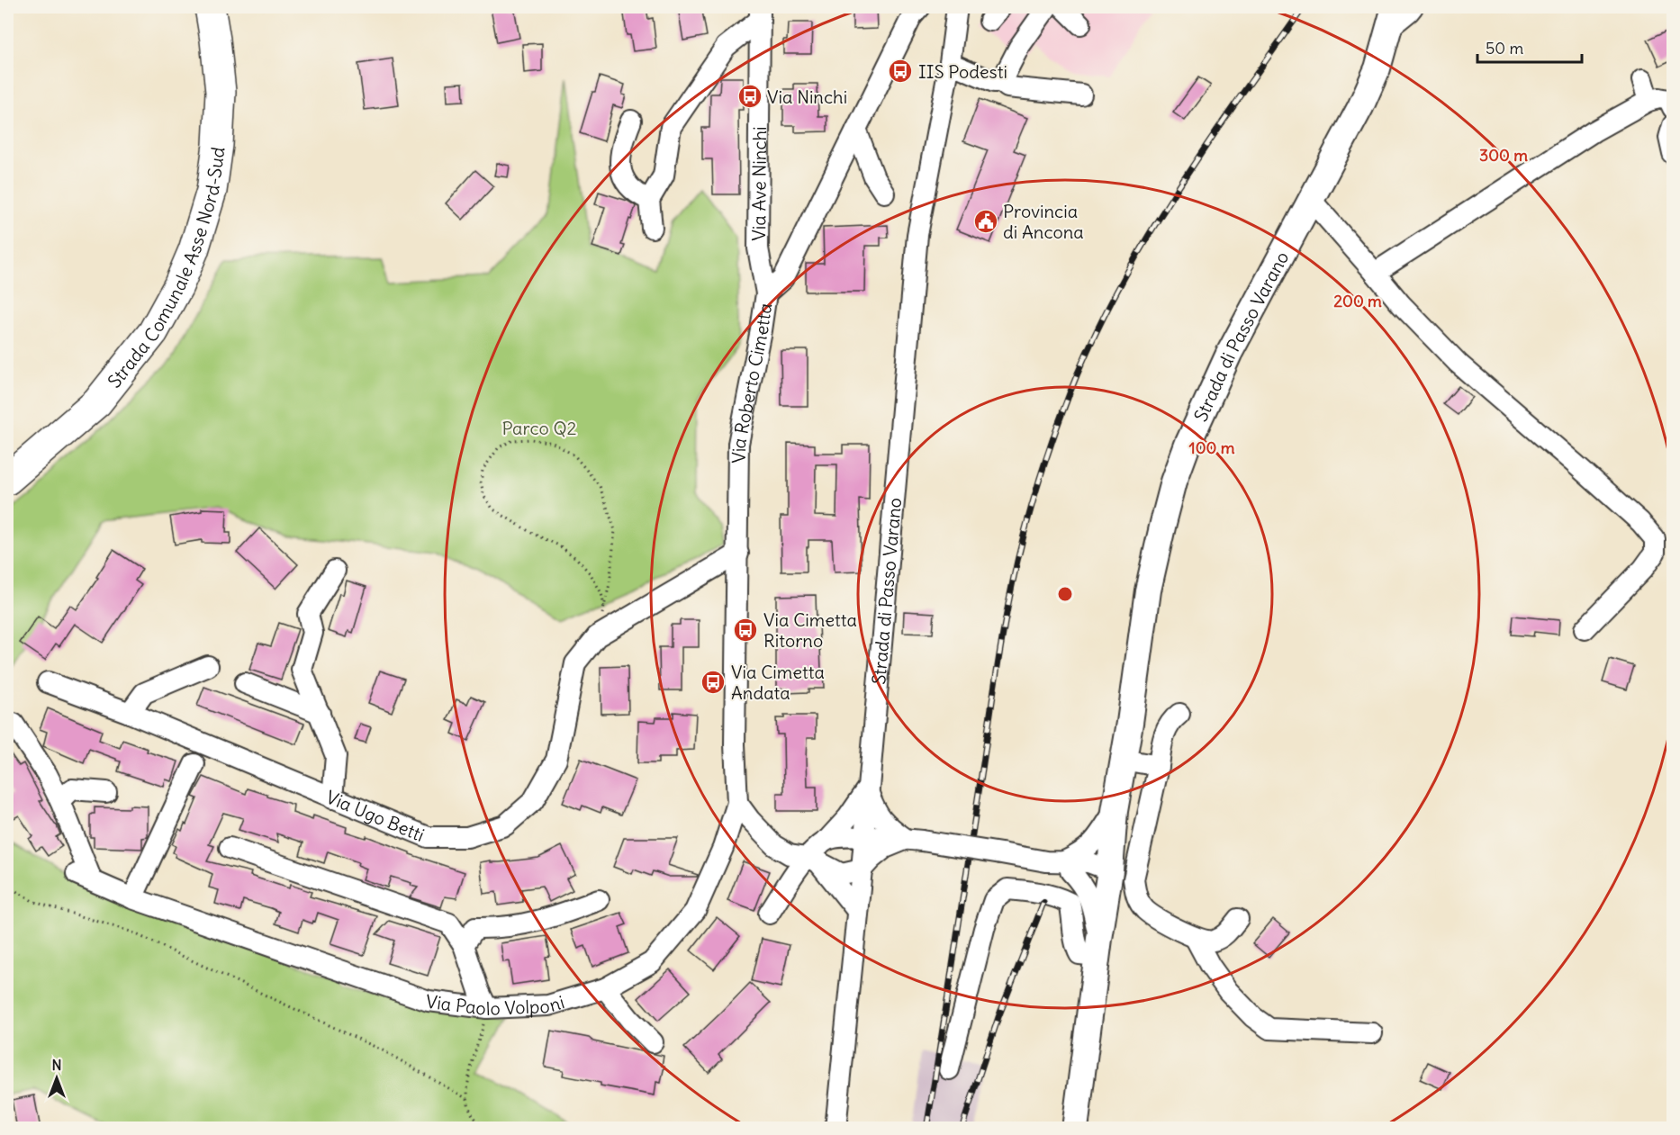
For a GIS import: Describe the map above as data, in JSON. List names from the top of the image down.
{
  "streets": {
    "highway": ["Strada Comunale Asse Nord-Sud"],
    "main road": ["Strada di Passo Varano"],
    "street": [
      "Via Ave Ninchi",
      "Via Roberto Cimetta",
      "Via Ugo Betti",
      "Via Paolo Volponi"
    ]
  },
  "crossings": [
    ["Via Ave Ninchi", "Via Roberto Cimetta"],
    ["Via Roberto Cimetta", "Via Ugo Betti"],
    ["Via Roberto Cimetta", "Via Paolo Volponi"]
  ],
  "parks": ["Parco Q2"],
  "places": {
    "bus stop": [
      "IIS Podesti",
      "Via Ninchi",
      "Via Cimetta Ritorno",
      "Via Cimetta Andata"
    ],
    "public building": ["Provincia di Ancona"]
  },
  "scale_bar": "50 m",
  "north": "top",
  "rings": ["300 m", "200 m", "100 m"]
}
